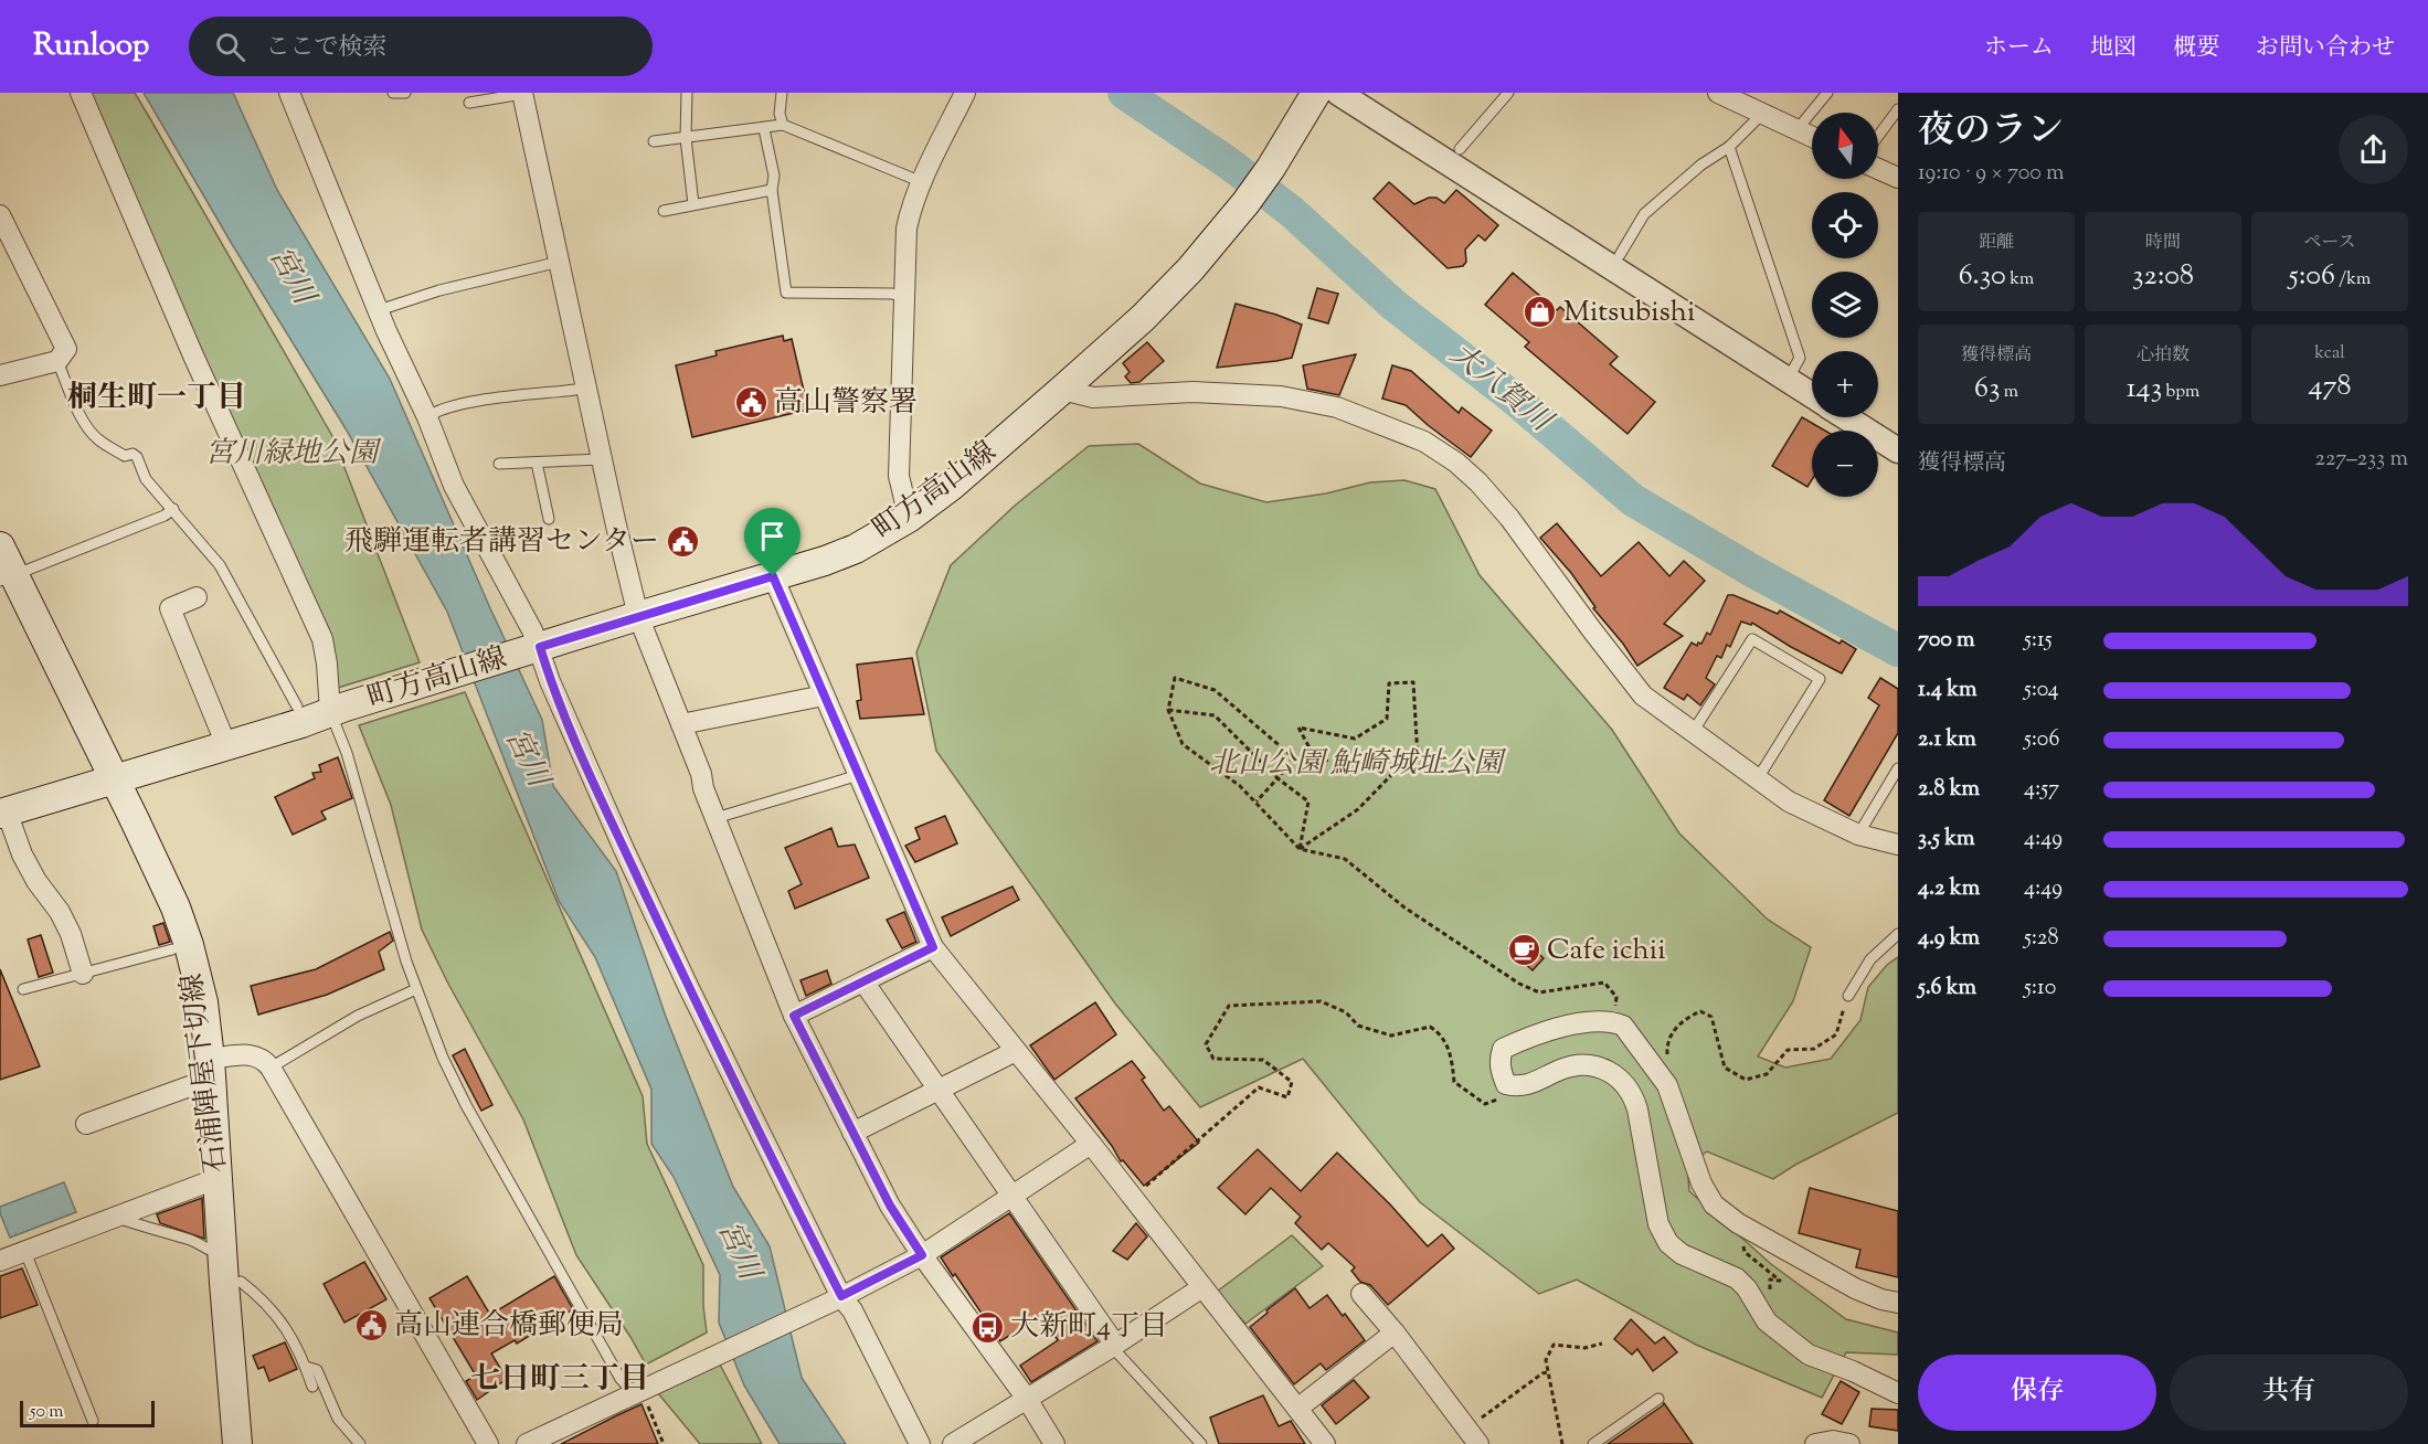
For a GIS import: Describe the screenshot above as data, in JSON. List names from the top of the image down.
{
  "streets": {
    "main road": ["町方高山線", "石浦陣屋下切線"]
  },
  "crossings": [
    ["町方高山線", "石浦陣屋下切線"]
  ],
  "districts": ["桐生町一丁目", "七日町三丁目"],
  "water": ["宮川", "大八賀川"],
  "parks": ["宮川緑地公園", "北山公園 鮎崎城址公園"],
  "places": {
    "shop": ["Mitsubishi"],
    "public building": ["高山警察署", "飛騨運転者講習センター", "高山連合橋郵便局"],
    "cafe": ["Cafe ichii"],
    "bus stop": ["大新町4丁目"]
  },
  "scale_bar": "50 m",
  "north": "top",
  "page": {
    "header": "Runloop",
    "search": "ここで検索",
    "nav": [
      "ホーム",
      "地図",
      "概要",
      "お問い合わせ"
    ],
    "heading": ["夜のラン", "19:10 · 9 × 700 m"],
    "map_buttons": ["+", "−"],
    "stats": [
      ["距離", "6.30 km"],
      ["時間", "32:08"],
      ["ペース", "5:06 /km"],
      ["獲得標高", "63 m"],
      ["心拍数", "143 bpm"],
      ["kcal", "478"]
    ],
    "chart": ["獲得標高", "227–233 m"],
    "list": [
      {
        "name": "700 m",
        "note": "5:15"
      },
      {
        "name": "1.4 km",
        "note": "5:04"
      },
      {
        "name": "2.1 km",
        "note": "5:06"
      },
      {
        "name": "2.8 km",
        "note": "4:57"
      },
      {
        "name": "3.5 km",
        "note": "4:49"
      },
      {
        "name": "4.2 km",
        "note": "4:49"
      },
      {
        "name": "4.9 km",
        "note": "5:28"
      },
      {
        "name": "5.6 km",
        "note": "5:10"
      }
    ],
    "buttons": ["保存", "共有"],
    "scale": "50 m"
  }
}
